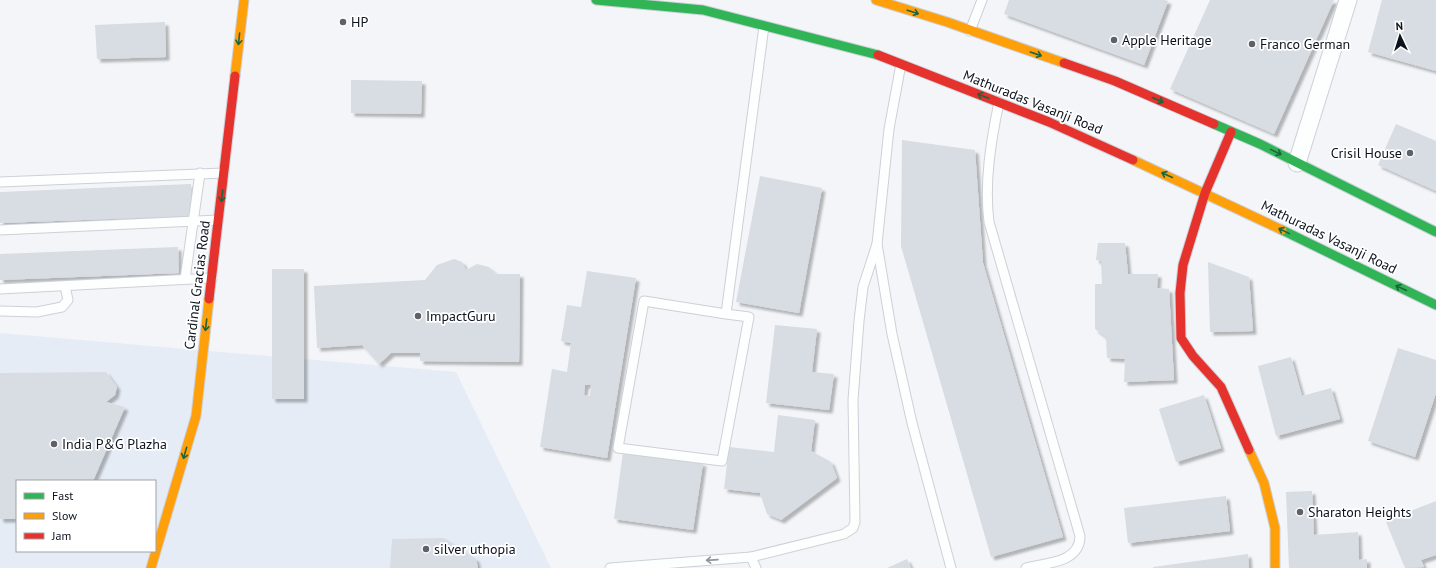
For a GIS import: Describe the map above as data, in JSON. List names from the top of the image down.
{
  "streets": {
    "main road": ["Mathuradas Vasanji Road", "Cardinal Gracias Road"]
  },
  "one_way": ["Cardinal Gracias Road"],
  "places": [
    "HP",
    "Apple Heritage",
    "Franco German",
    "Crisil House",
    "ImpactGuru",
    "India P&G Plazha",
    "Sharaton Heights",
    "silver uthopia"
  ],
  "legend": ["Fast", "Slow", "Jam"],
  "north": "top"
}
